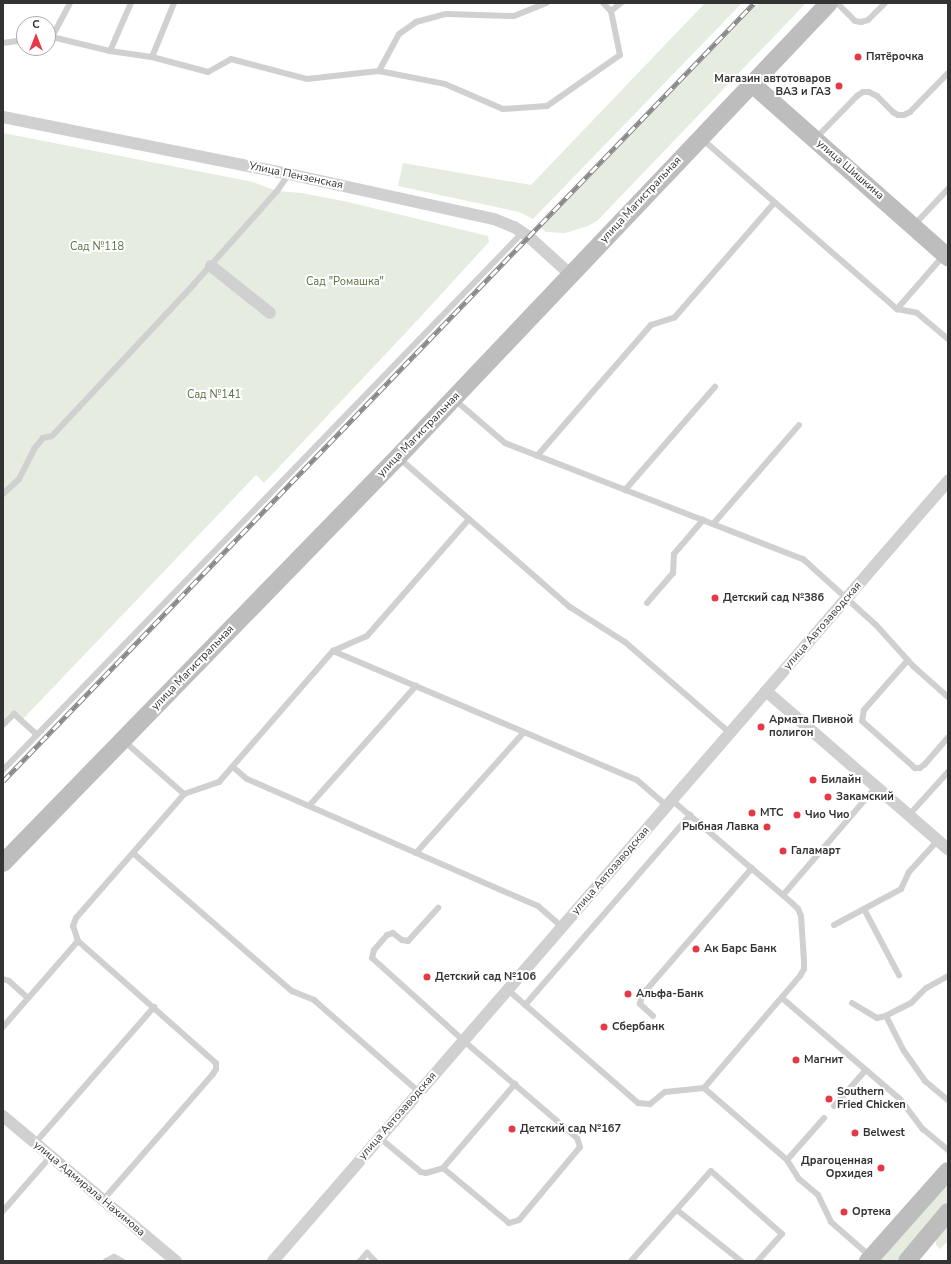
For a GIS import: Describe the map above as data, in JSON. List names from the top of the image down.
{
  "streets": {
    "main road": ["улица Шишкина", "улица Магистральная"],
    "street": ["Улица Пензенская", "улица Автозаводская", "улица Адмирала Нахимова"]
  },
  "crossings": [
    ["улица Шишкина", "улица Магистральная"],
    ["Улица Пензенская", "улица Магистральная"]
  ],
  "parks": ["Сад №118", "Сад \"Ромашка\"", "Сад №141"],
  "places": [
    "Пятёрочка",
    "Магазин автотоваров ВАЗ и ГАЗ",
    "Детский сад №386",
    "Армата Пивной полигон",
    "Билайн",
    "Закамский",
    "МТС",
    "Чио Чио",
    "Рыбная Лавка",
    "Галамарт",
    "Ак Барс Банк",
    "Детский сад №106",
    "Альфа-Банк",
    "Сбербанк",
    "Магнит",
    "Southern Fried Chicken",
    "Детский сад №167",
    "Belwest",
    "Драгоценная Орхидея",
    "Ортека"
  ],
  "north": "top"
}
